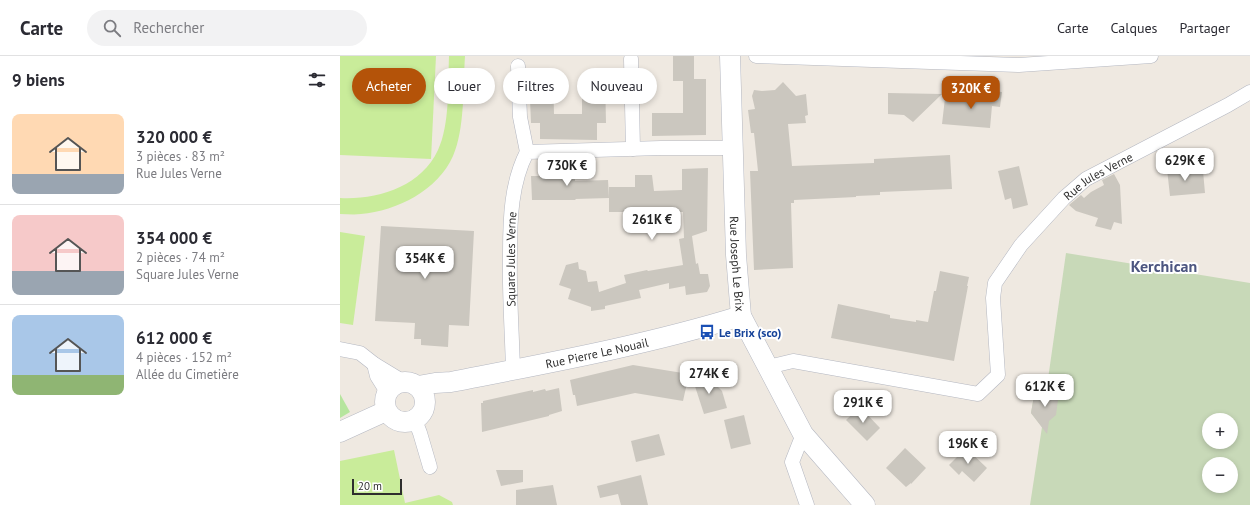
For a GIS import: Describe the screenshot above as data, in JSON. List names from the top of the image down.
{
  "streets": {
    "street": [
      "Rue Jules Verne",
      "Square Jules Verne",
      "Rue Joseph Le Brix",
      "Rue Pierre Le Nouail"
    ]
  },
  "crossings": [
    ["Rue Jules Verne", "Rue Joseph Le Brix"],
    ["Square Jules Verne", "Rue Pierre Le Nouail"],
    ["Rue Joseph Le Brix", "Rue Pierre Le Nouail"]
  ],
  "districts": ["Kerchican"],
  "places": {
    "bus stop": ["Le Brix (sco)"]
  },
  "scale_bar": "20 m",
  "page": {
    "header": "Carte",
    "search": "Rechercher",
    "nav": ["Carte", "Calques", "Partager"],
    "heading": "9 biens",
    "chip": [
      "Acheter",
      "Louer",
      "Filtres",
      "Nouveau"
    ],
    "price": [
      "320K €",
      "629K €",
      "730K €",
      "261K €",
      "354K €",
      "274K €",
      "612K €",
      "291K €",
      "196K €"
    ],
    "list": [
      {
        "name": "320 000 €",
        "note": "3 pièces · 83 m² · Rue Jules Verne"
      },
      {
        "name": "354 000 €",
        "note": "2 pièces · 74 m² · Square Jules Verne"
      },
      {
        "name": "612 000 €",
        "note": "4 pièces · 152 m² · Allée du Cimetière"
      }
    ],
    "map_buttons": ["+", "−"],
    "scale": "20 m"
  }
}
